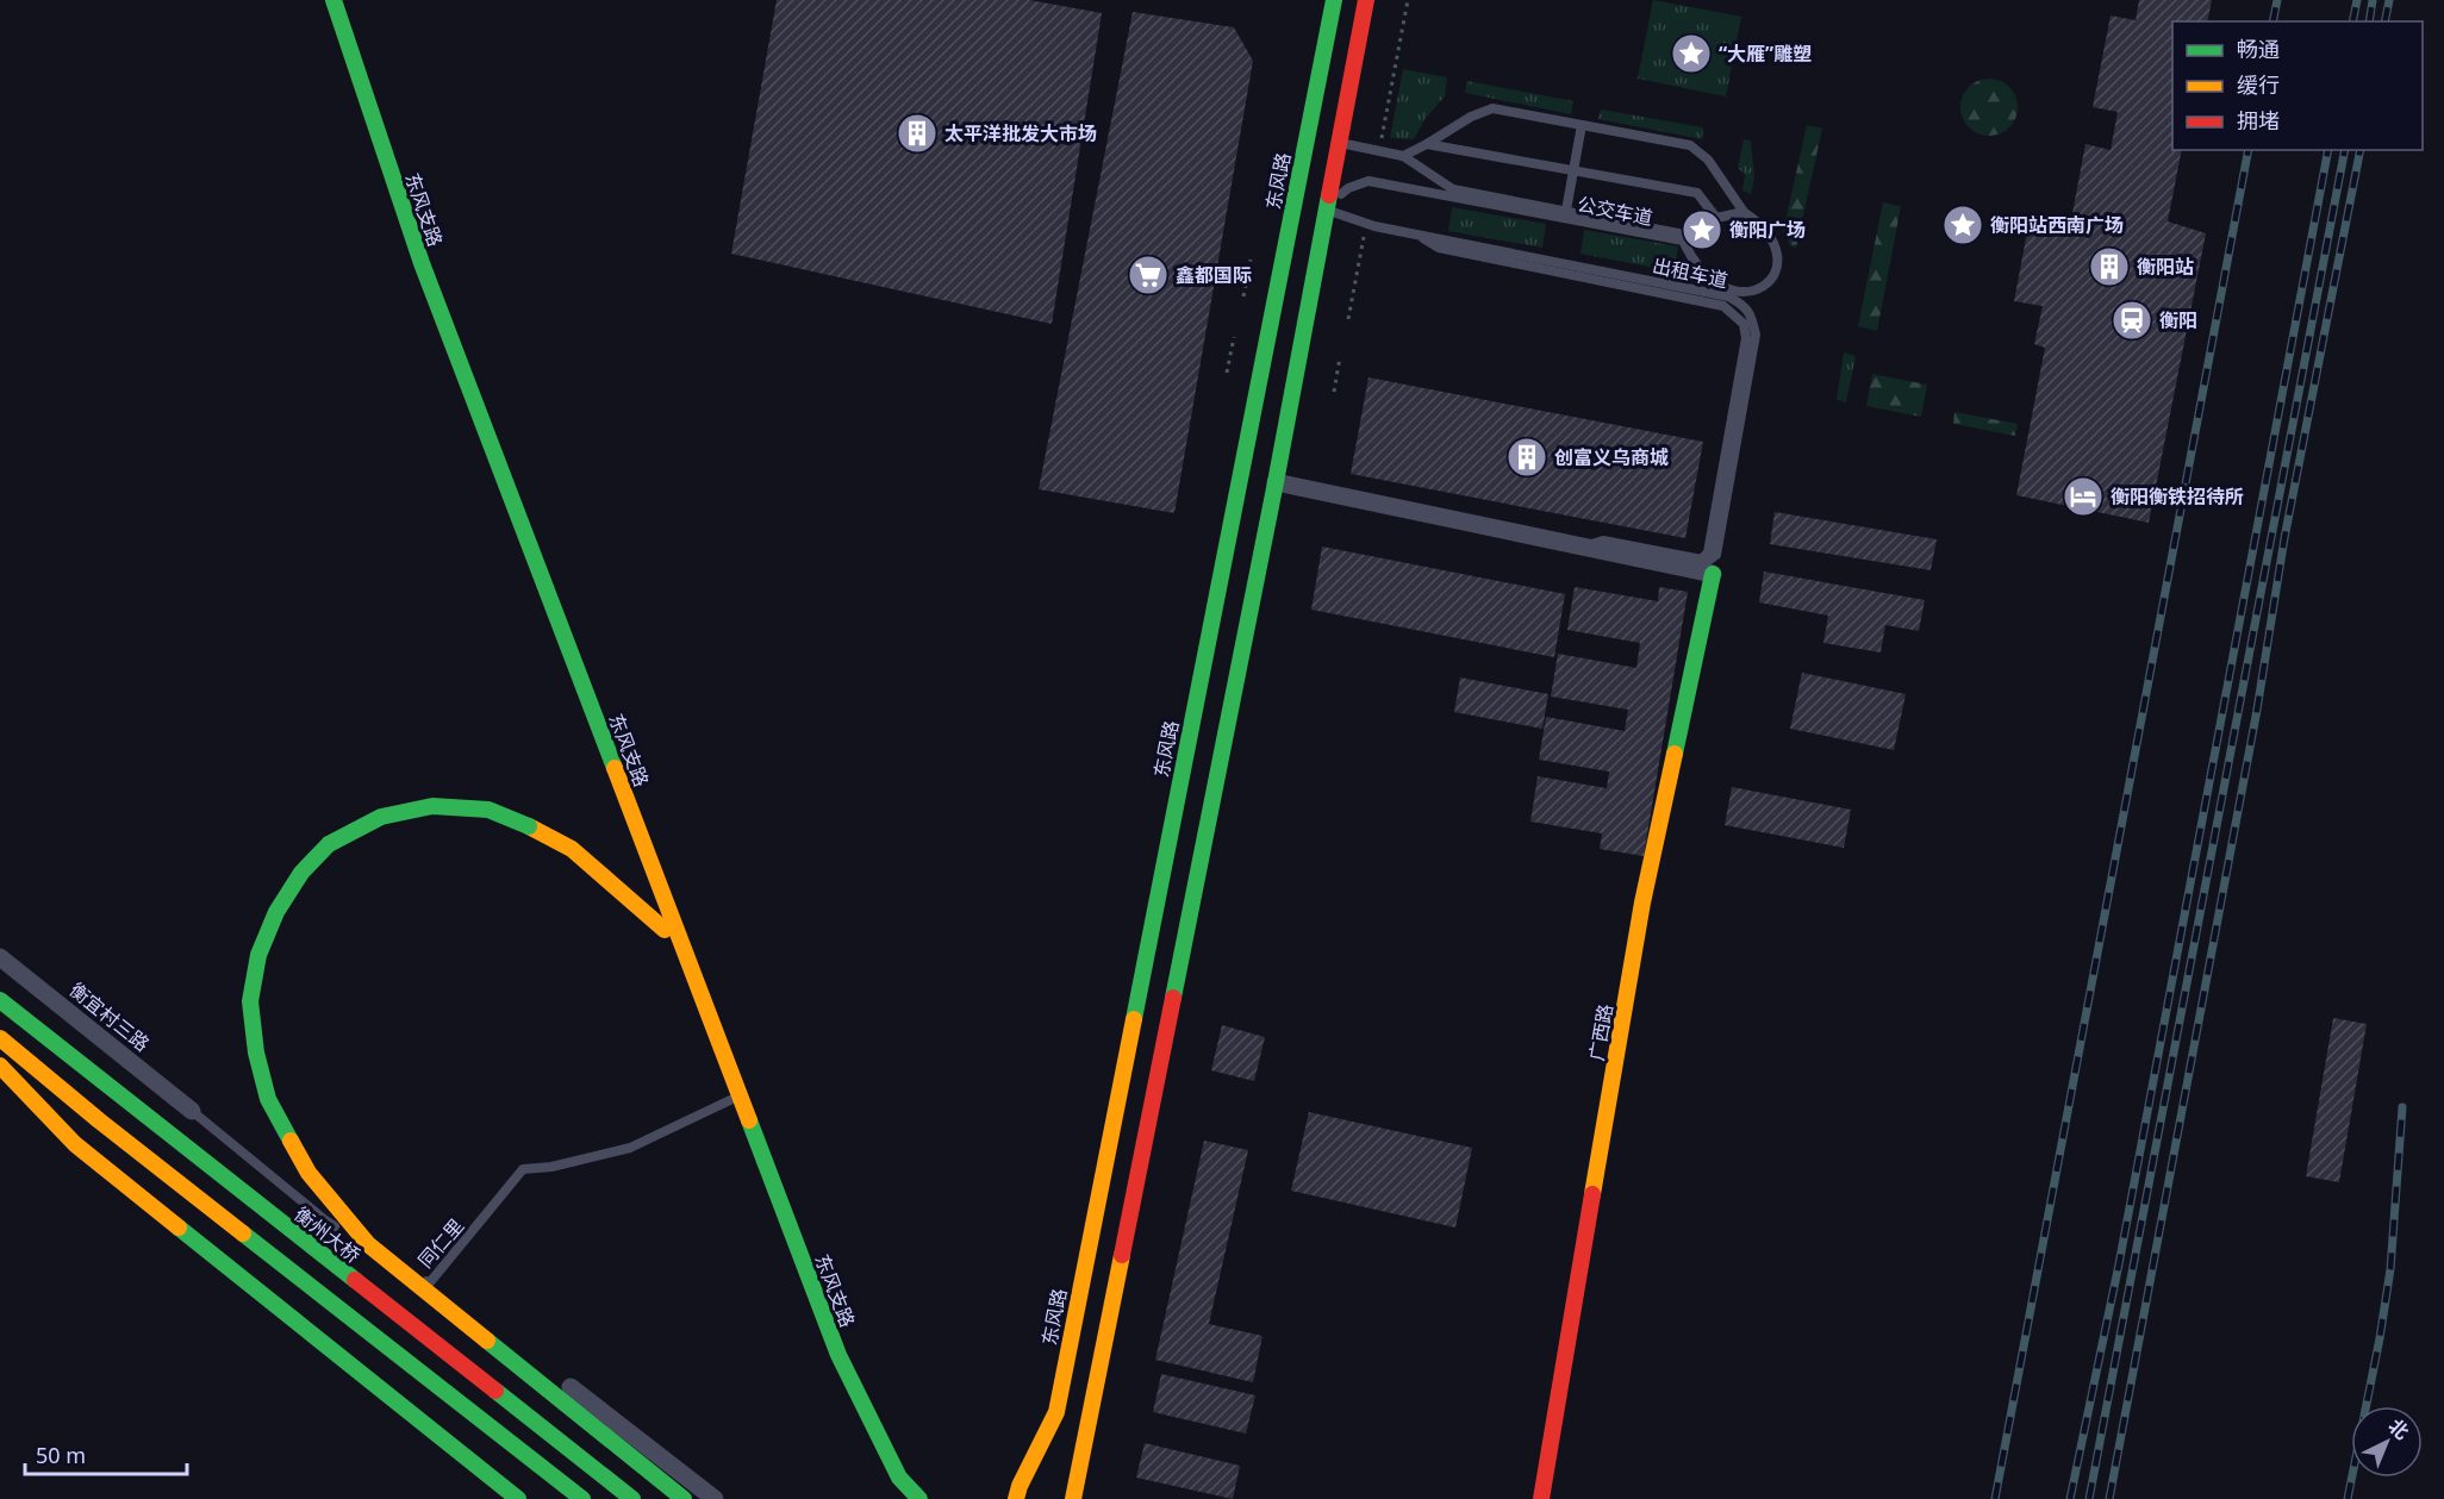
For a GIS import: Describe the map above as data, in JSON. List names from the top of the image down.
{
  "streets": {
    "main road": [
      "东风路",
      "东风支路",
      "广西路",
      "衡州大桥"
    ],
    "street": ["衡宜村三路"],
    "lane": ["公交车道", "出租车道", "同仁里"]
  },
  "crossings": [
    ["东风支路", "同仁里"],
    ["公交车道", "出租车道"],
    ["衡宜村三路", "同仁里"]
  ],
  "places": {
    "place": ["“大雁”雕塑", "衡阳站西南广场", "衡阳广场"],
    "building": ["太平洋批发大市场", "衡阳站", "创富义乌商城"],
    "supermarket": ["鑫都国际"],
    "station": ["衡阳"],
    "hotel": ["衡阳衡铁招待所"]
  },
  "legend": ["畅通", "缓行", "拥堵"],
  "scale_bar": "50 m",
  "north": "top right"
}
